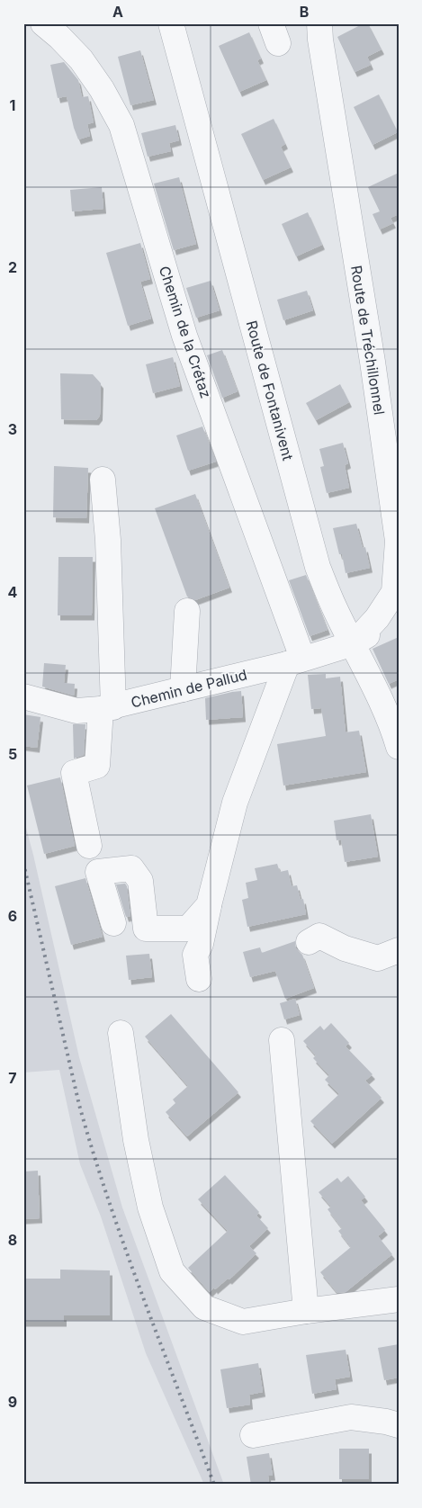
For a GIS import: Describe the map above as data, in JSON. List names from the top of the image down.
{
  "streets": {
    "street": [
      "Chemin de la Crétaz",
      "Route de Tréchillonnel",
      "Route de Fontanivent",
      "Chemin de Pallud"
    ]
  },
  "crossings": [
    ["Chemin de la Crétaz", "Chemin de Pallud"],
    ["Route de Tréchillonnel", "Route de Fontanivent"],
    ["Route de Tréchillonnel", "Chemin de Pallud"],
    ["Route de Fontanivent", "Chemin de Pallud"]
  ],
  "grid": {
    "columns": ["A", "B"],
    "rows": [
      "1",
      "2",
      "3",
      "4",
      "5",
      "6",
      "7",
      "8",
      "9"
    ]
  }
}
